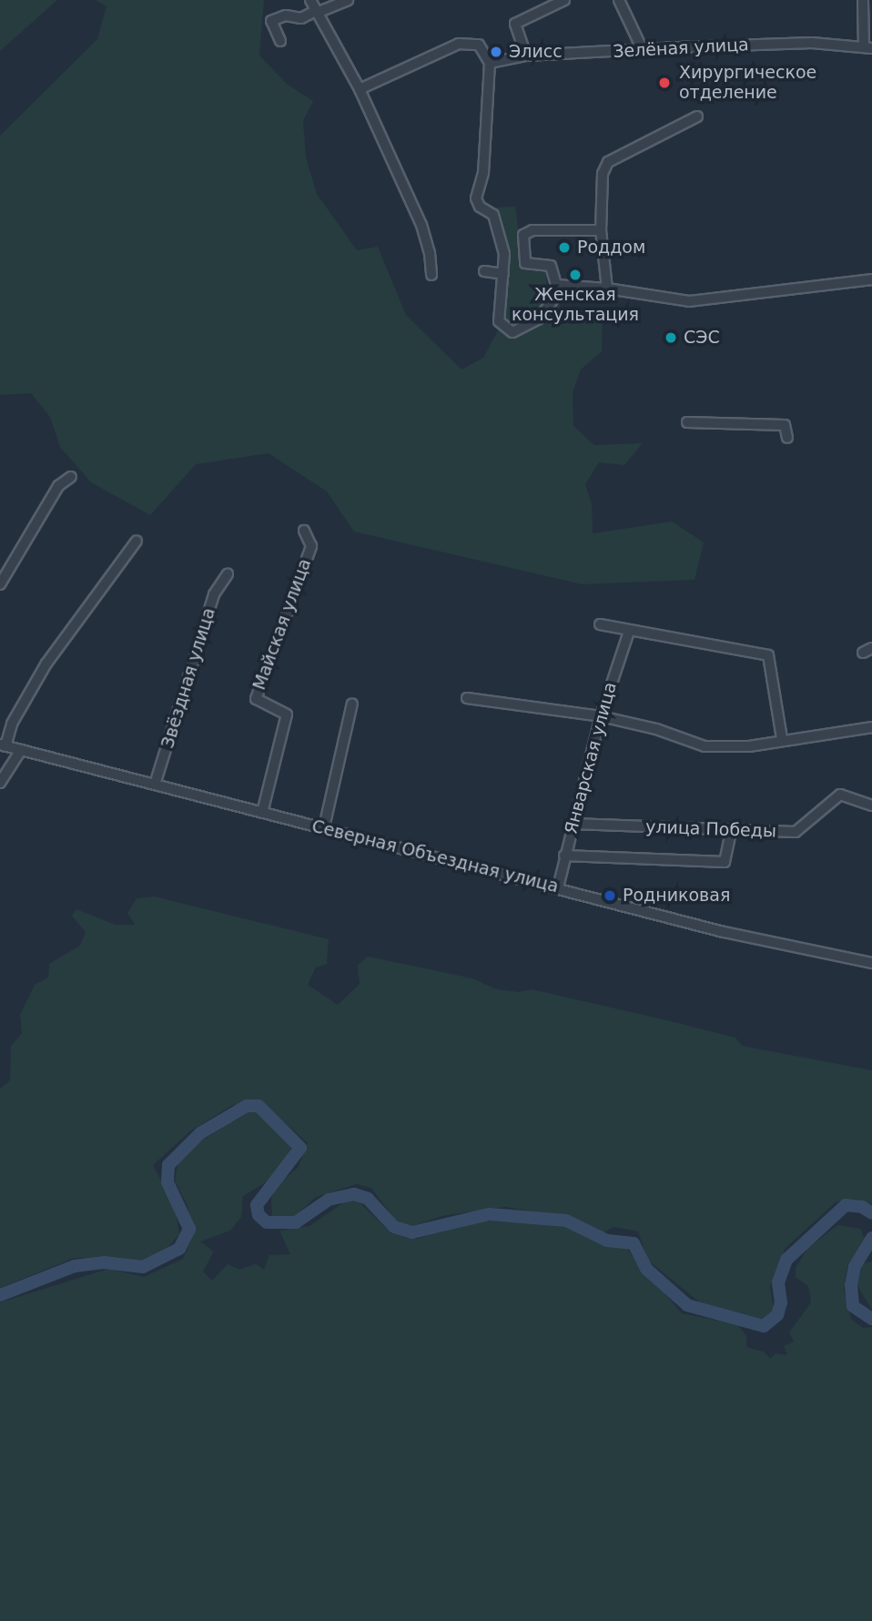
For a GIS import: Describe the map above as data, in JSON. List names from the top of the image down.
{
  "streets": {
    "street": [
      "Зелёная улица",
      "Майская улица",
      "Звёздная улица",
      "Январская улица",
      "улица Победы",
      "Северная Объездная улица"
    ]
  },
  "crossings": [
    ["Майская улица", "Северная Объездная улица"],
    ["Звёздная улица", "Северная Объездная улица"],
    ["Январская улица", "улица Победы"],
    ["Январская улица", "Северная Объездная улица"]
  ],
  "places": [
    "Элисс",
    "Хирургическое отделение",
    "Роддом",
    "Женская консультация",
    "СЭС",
    "Родниковая"
  ]
}
